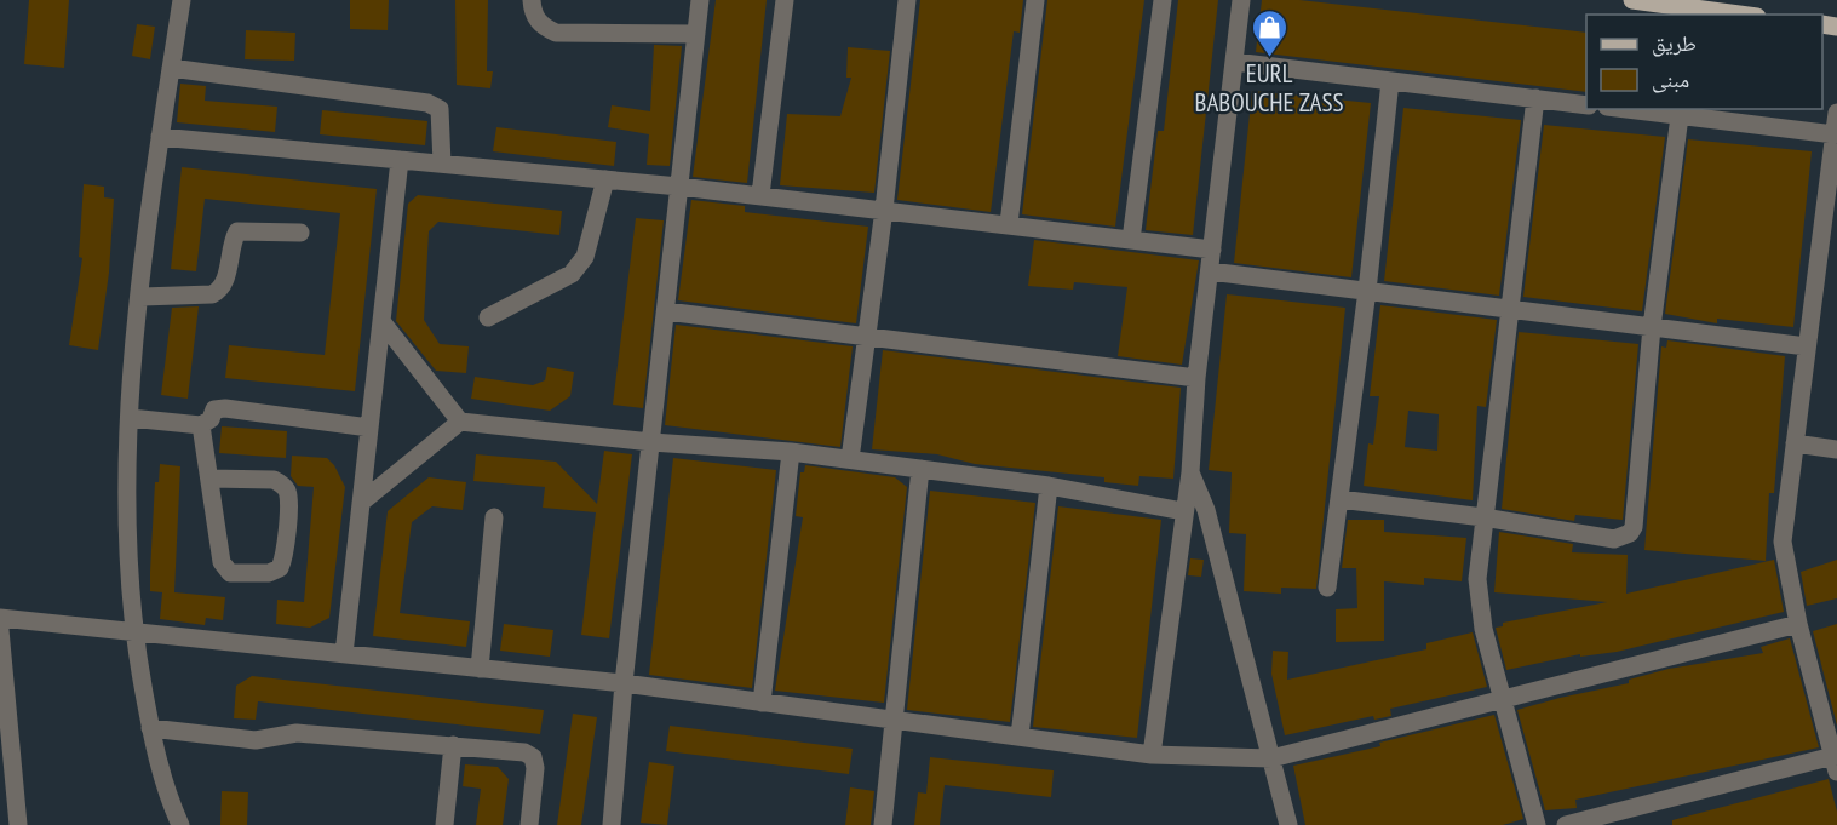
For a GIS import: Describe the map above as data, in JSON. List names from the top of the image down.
{
  "places": {
    "shop": ["EURL BABOUCHE ZASS"]
  },
  "legend": ["طريق", "مبنى"]
}
